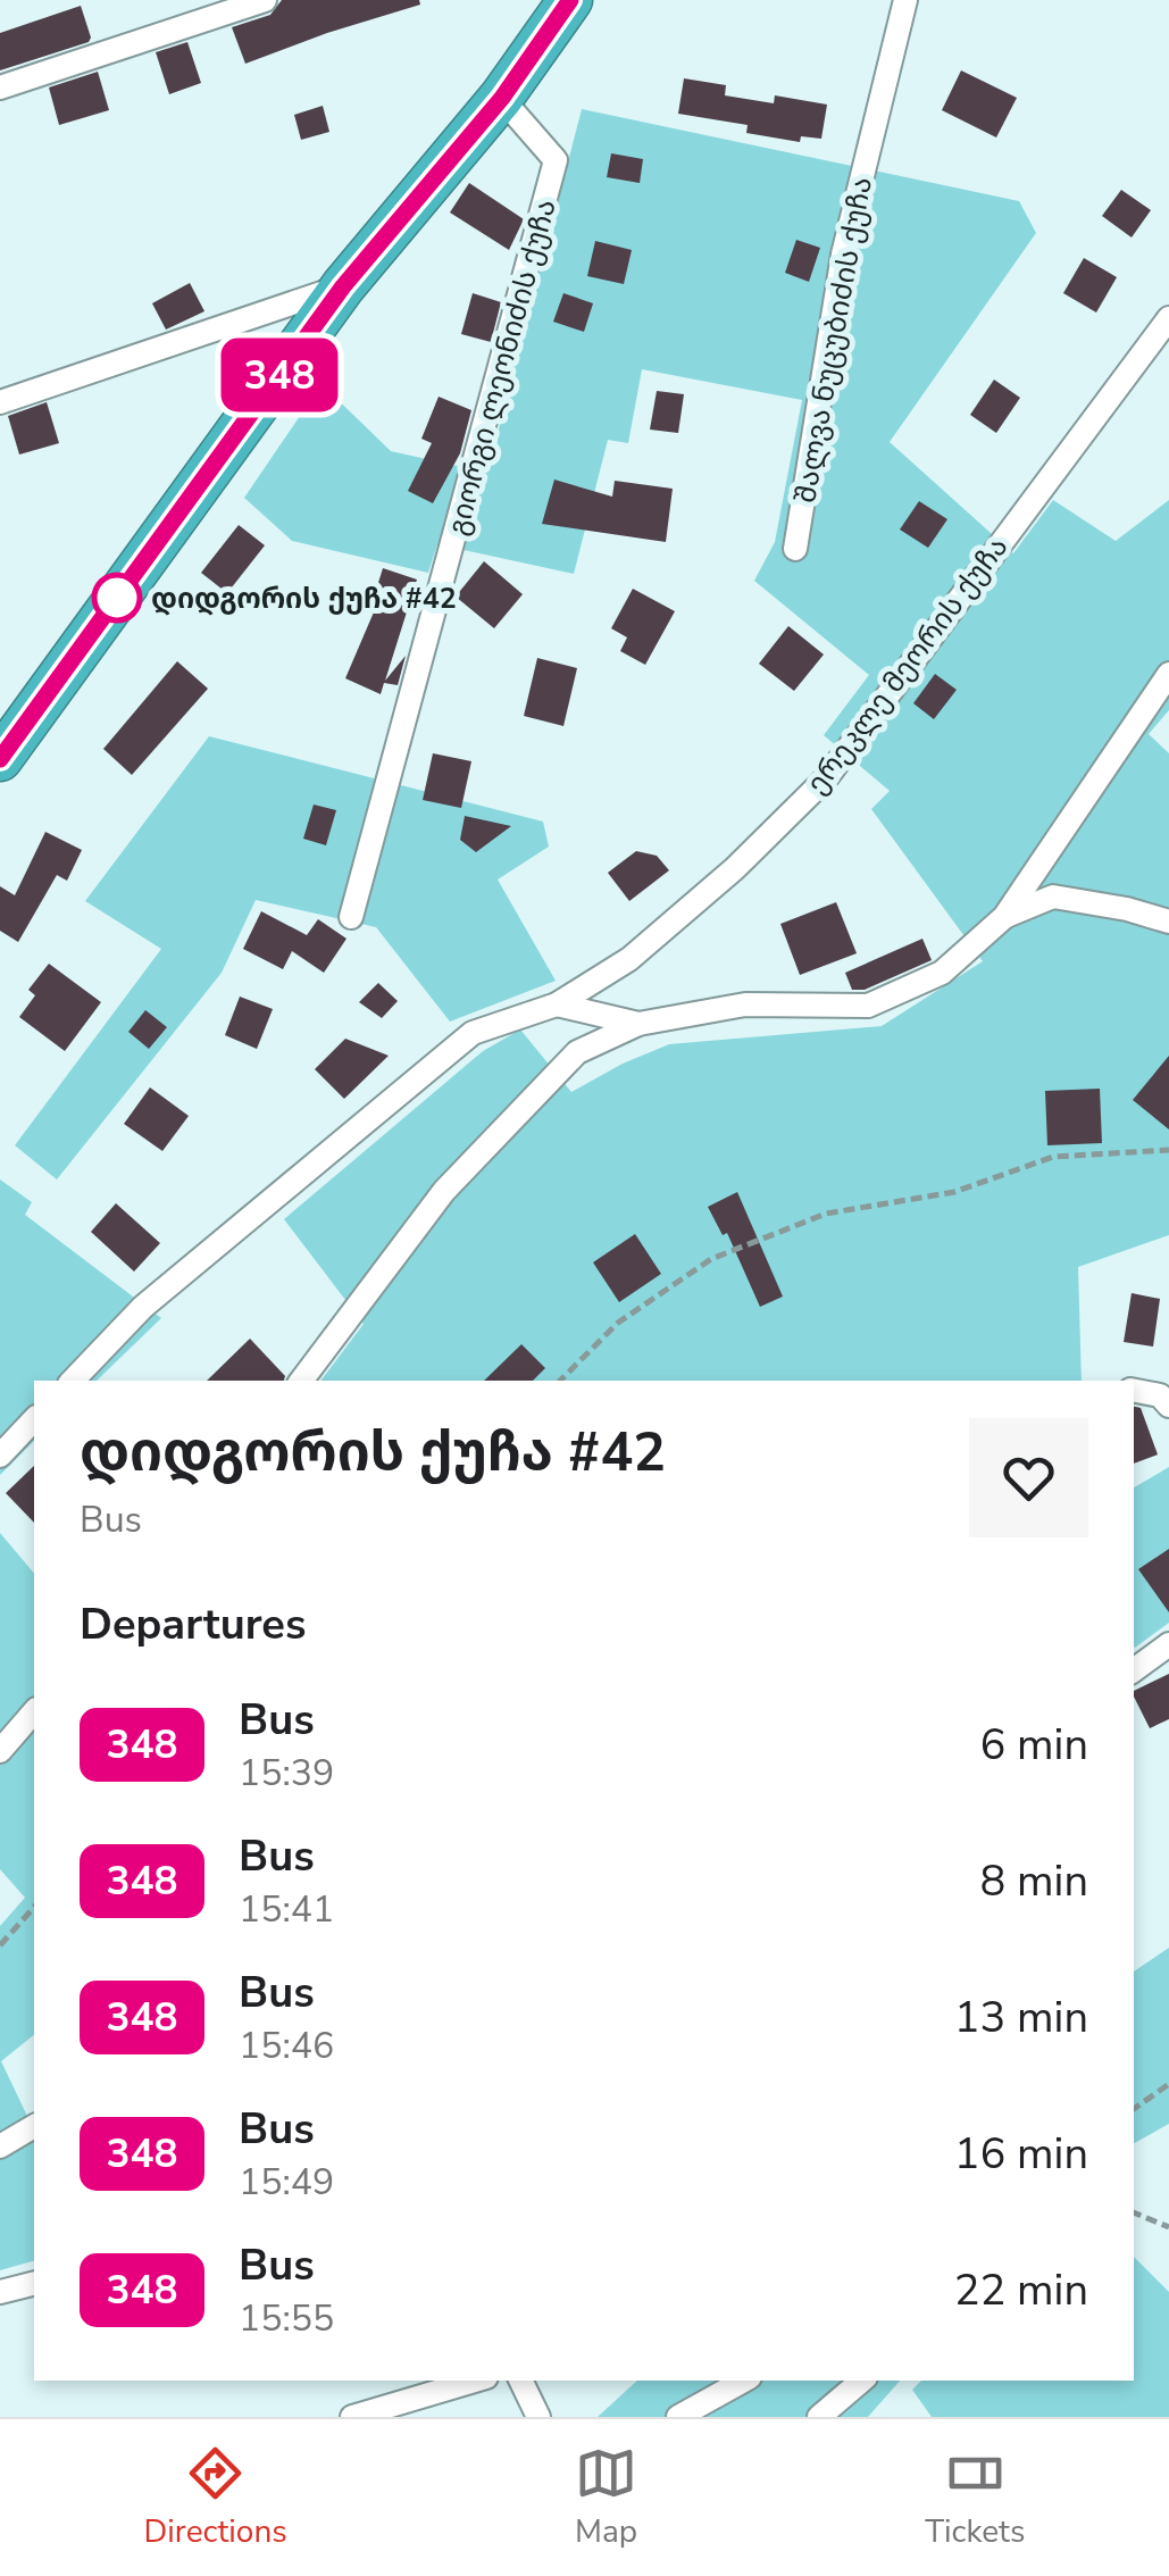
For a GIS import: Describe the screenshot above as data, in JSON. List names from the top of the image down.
{
  "streets": {
    "street": ["შალვა ნუცუბიძის ქუჩა", "გიორგი ლეონიძის ქუჩა", "ერეკლე მეორის ქუჩა"]
  },
  "places": ["დიდგორის ქუჩა #42"],
  "lines": ["bus line 348"],
  "page": {
    "on_map": "348",
    "heading": [
      ["დიდგორის ქუჩა #42", "Bus"],
      "Departures"
    ],
    "list": [
      {
        "mark": "348",
        "name": "Bus",
        "note": "15:39",
        "value": "6 min"
      },
      {
        "mark": "348",
        "name": "Bus",
        "note": "15:41",
        "value": "8 min"
      },
      {
        "mark": "348",
        "name": "Bus",
        "note": "15:46",
        "value": "13 min"
      },
      {
        "mark": "348",
        "name": "Bus",
        "note": "15:49",
        "value": "16 min"
      },
      {
        "mark": "348",
        "name": "Bus",
        "note": "15:55",
        "value": "22 min"
      }
    ],
    "tabs": ["Directions", "Map", "Tickets"]
  }
}
